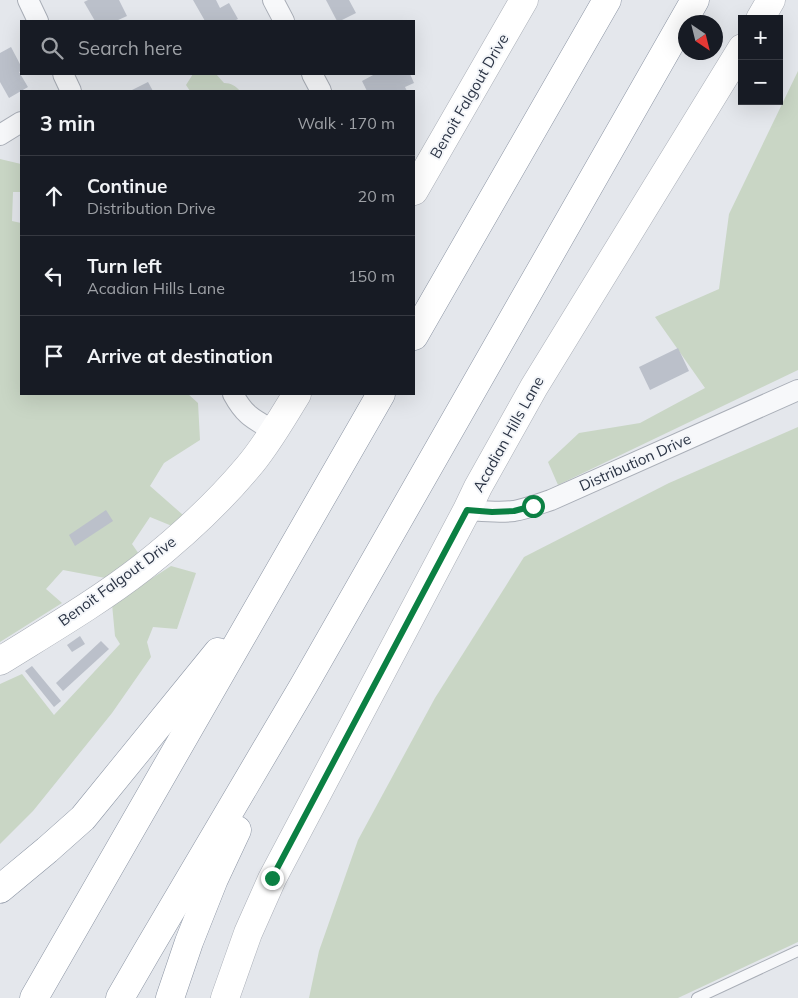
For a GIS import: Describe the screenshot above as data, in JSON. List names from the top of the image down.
{
  "streets": {
    "main road": ["Benoit Falgout Drive", "Acadian Hills Lane"],
    "street": ["Distribution Drive"]
  },
  "crossings": [
    ["Acadian Hills Lane", "Distribution Drive"]
  ],
  "north": "bottom right",
  "page": {
    "map_buttons": ["+", "−"],
    "search": "Search here",
    "heading": ["3 min", "Walk · 170 m"],
    "list": [
      ["Continue", "Distribution Drive", "20 m"],
      ["Turn left", "Acadian Hills Lane", "150 m"],
      "Arrive at destination"
    ]
  }
}
